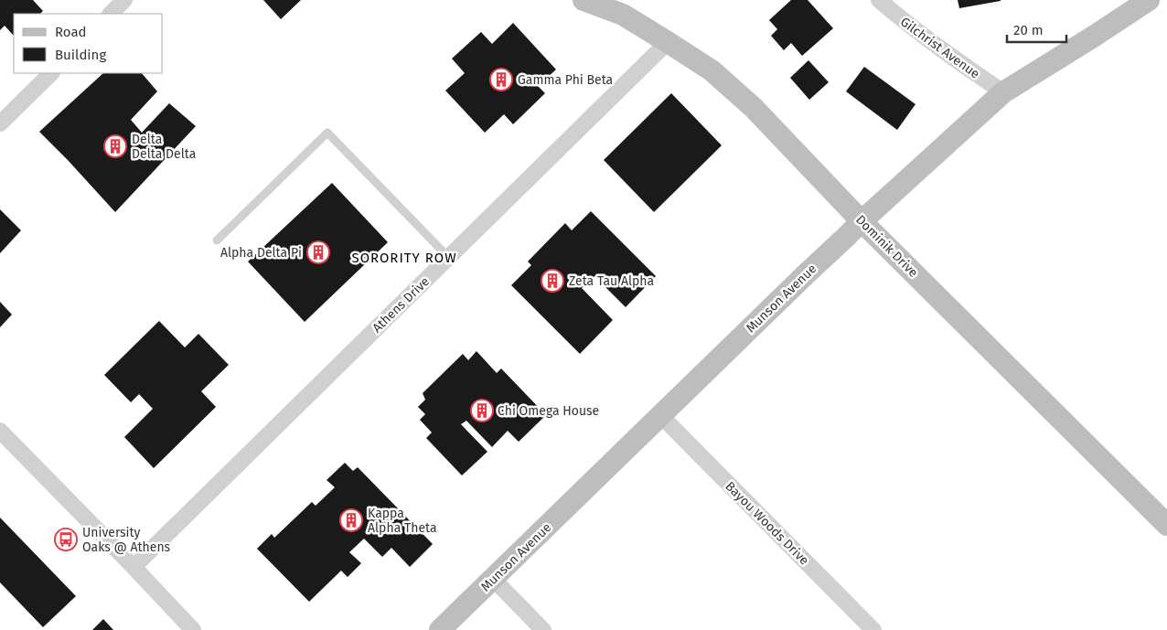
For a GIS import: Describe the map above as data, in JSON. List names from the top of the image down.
{
  "streets": {
    "street": [
      "Gilchrist Avenue",
      "Dominik Drive",
      "Munson Avenue",
      "Athens Drive",
      "Bayou Woods Drive"
    ]
  },
  "crossings": [
    ["Gilchrist Avenue", "Munson Avenue"],
    ["Dominik Drive", "Munson Avenue"],
    ["Dominik Drive", "Athens Drive"],
    ["Munson Avenue", "Bayou Woods Drive"]
  ],
  "districts": ["SORORITY ROW"],
  "places": {
    "building": [
      "Gamma Phi Beta",
      "Delta Delta Delta",
      "Alpha Delta Pi",
      "Zeta Tau Alpha",
      "Chi Omega House",
      "Kappa Alpha Theta"
    ],
    "bus stop": ["University Oaks @ Athens"]
  },
  "legend": ["Road", "Building"],
  "scale_bar": "20 m"
}
